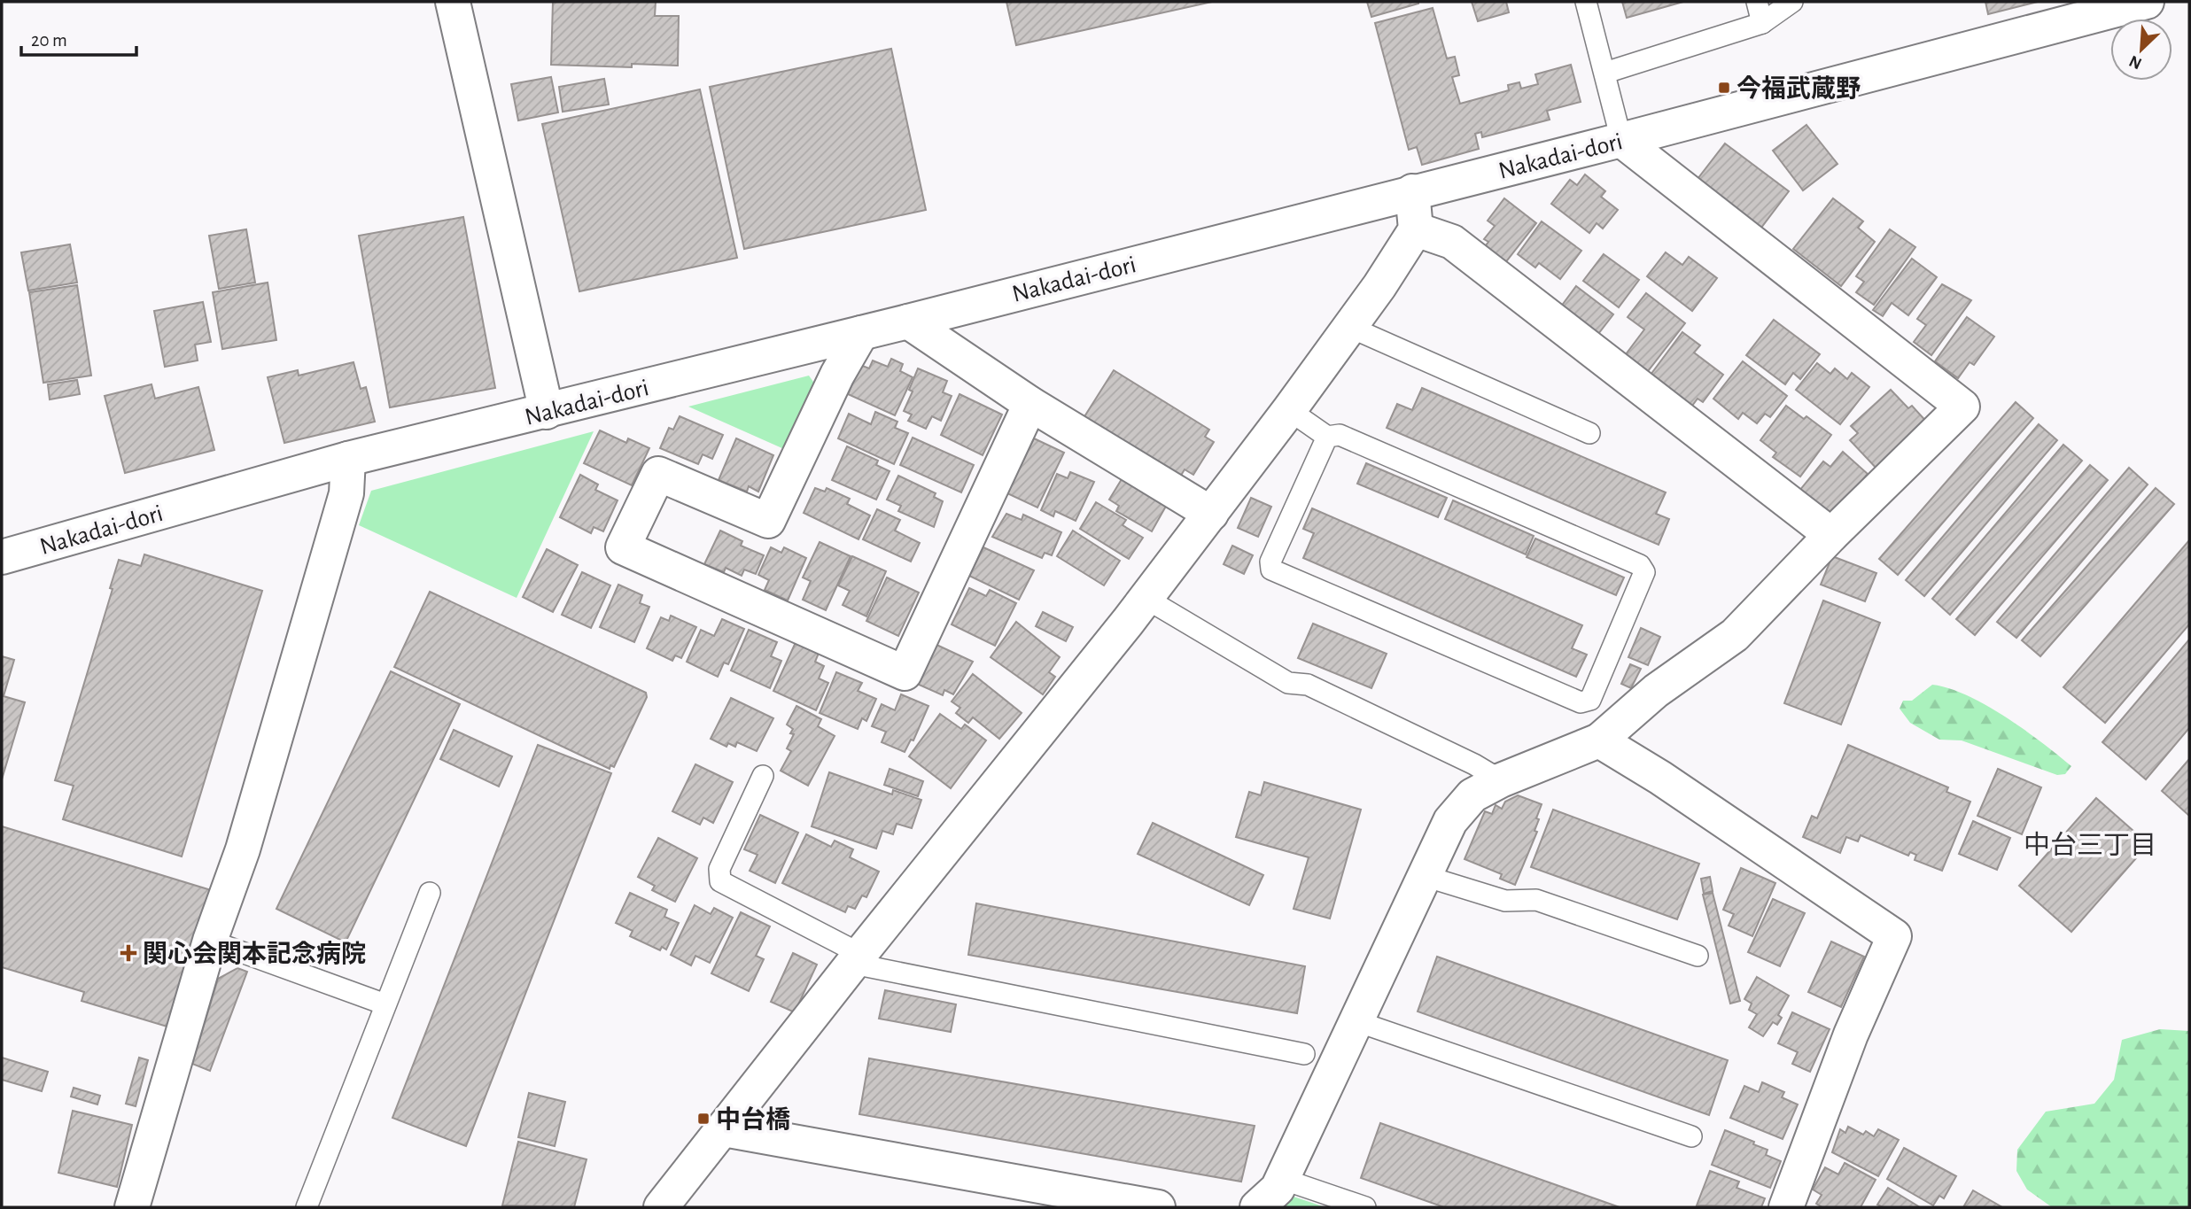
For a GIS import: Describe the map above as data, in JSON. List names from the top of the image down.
{
  "streets": {
    "street": ["Nakadai-dori"]
  },
  "districts": ["中台三丁目"],
  "places": {
    "transit": ["今福武蔵野", "中台橋"],
    "health": ["関心会関本記念病院"]
  },
  "scale_bar": "20 m",
  "north": "bottom left"
}
